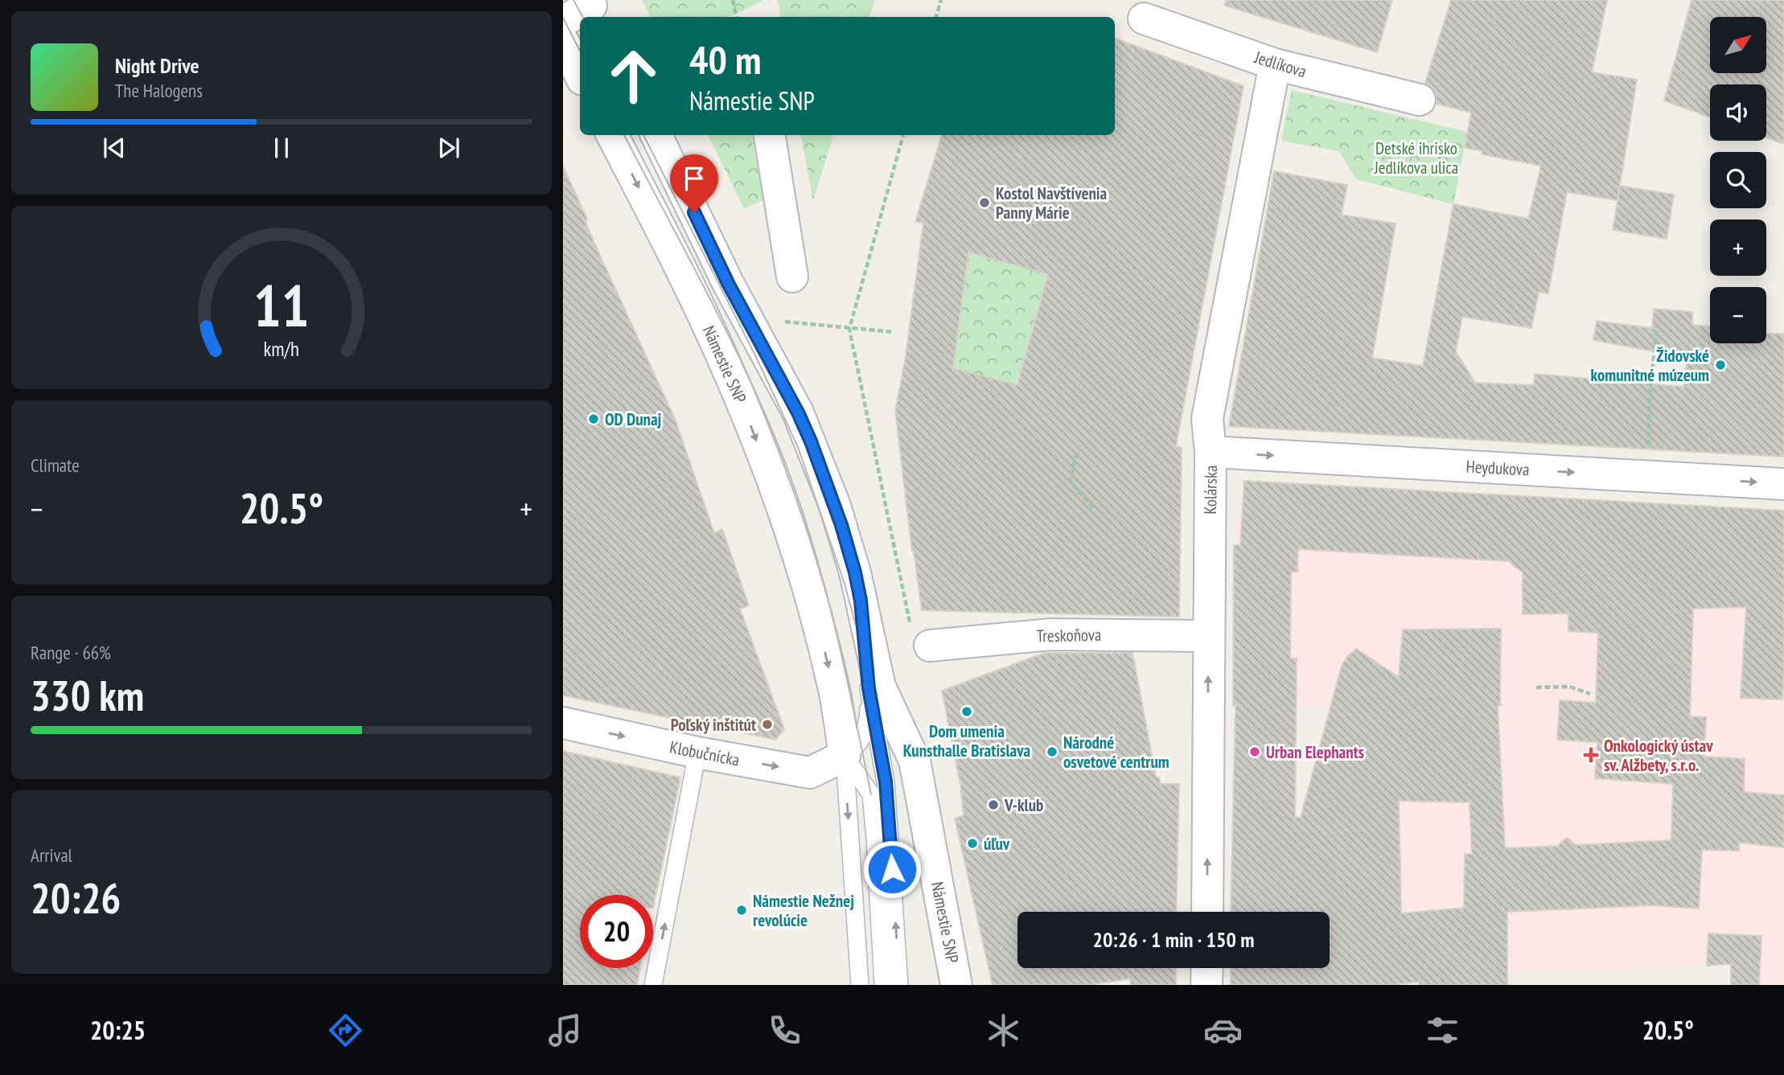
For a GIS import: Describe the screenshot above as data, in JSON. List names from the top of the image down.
{
  "streets": {
    "street": [
      "Jedlíkova",
      "Námestie SNP",
      "Heydukova",
      "Kolárska",
      "Treskoňova",
      "Klobučnícka"
    ]
  },
  "crossings": [
    ["Jedlíkova", "Kolárska"],
    ["Námestie SNP", "Klobučnícka"],
    ["Heydukova", "Kolárska"],
    ["Kolárska", "Treskoňova"]
  ],
  "one_way": ["Heydukova", "Klobučnícka"],
  "parks": ["Detské ihrisko Jedlíkova ulica"],
  "places": {
    "other": [
      "Kostol Navštívenia Panny Márie",
      "Židovské komunitné múzeum",
      "OD Dunaj",
      "Dom umenia Kunsthalle Bratislava",
      "Poľský inštitút",
      "Národné osvetové centrum",
      "Urban Elephants",
      "V-klub",
      "úľuv",
      "Námestie Nežnej revolúcie"
    ],
    "health": ["Onkologický ústav sv. Alžbety, s.r.o."]
  },
  "north": "top right",
  "page": {
    "map_buttons": ["+", "−"],
    "turn": ["40 m", "Námestie SNP"],
    "song": ["Night Drive", "The Halogens"],
    "tile": [
      "Climate",
      ["Range · 66%", "330 km"],
      ["Arrival", "20:26"]
    ],
    "heat": ["−", "20.5°", "+"],
    "limit": "20",
    "trip": "20:26 · 1 min · 150 m",
    "tabs": ["20:25", "20.5°"],
    "gauge": ["11", "km/h"]
  }
}
